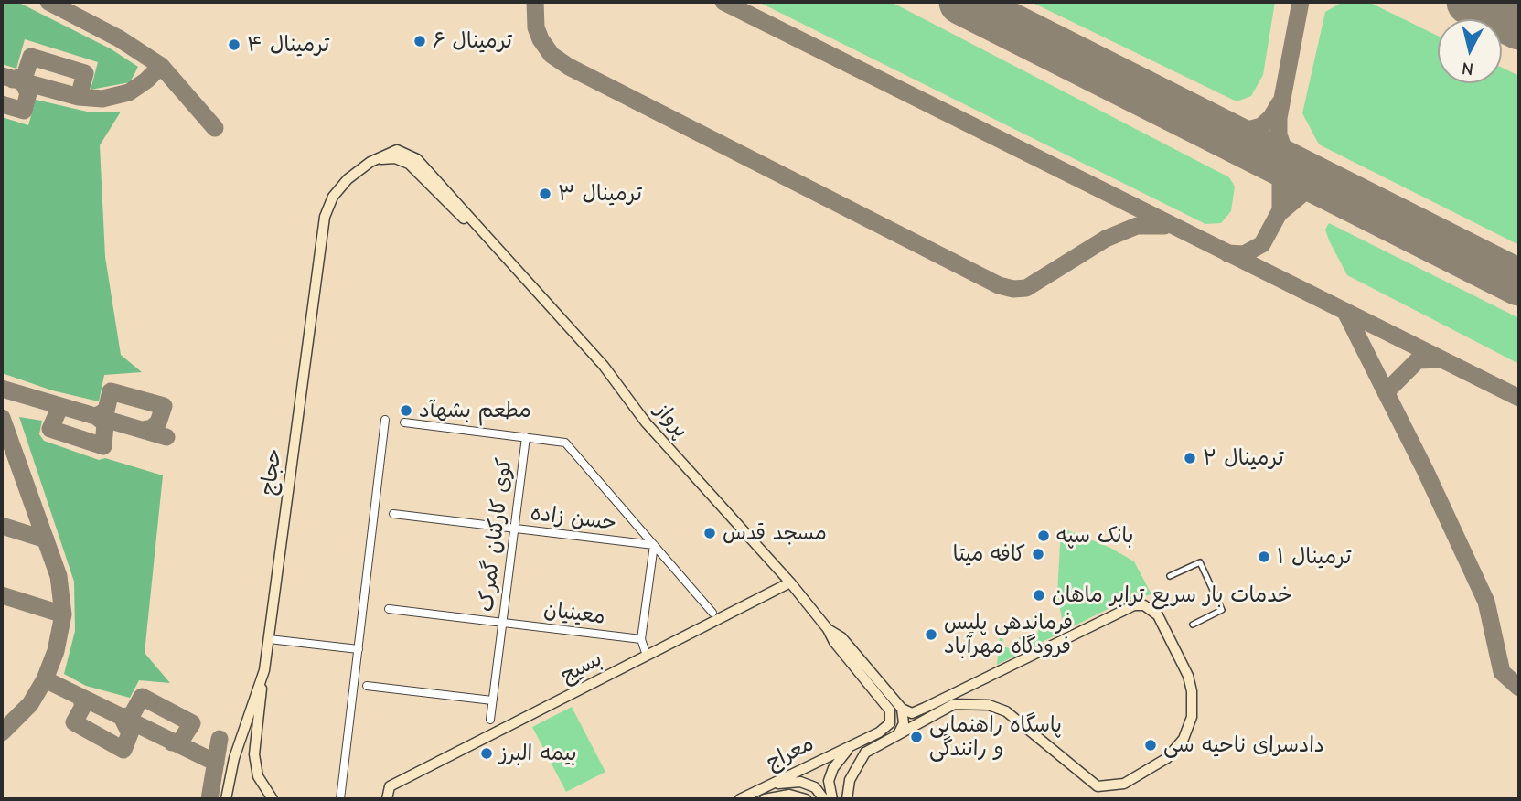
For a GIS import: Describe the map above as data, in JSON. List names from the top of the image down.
{
  "streets": {
    "main road": [
      "پرواز",
      "حجاج",
      "بسیج",
      "معراج"
    ],
    "street": ["حسن زاده", "کوی کارکنان گمرک", "معینیان"]
  },
  "crossings": [
    ["پرواز", "حجاج"],
    ["پرواز", "بسیج"],
    ["پرواز", "معراج"],
    ["حسن زاده", "کوی کارکنان گمرک"],
    ["کوی کارکنان گمرک", "معینیان"]
  ],
  "places": [
    "ترمینال ۶",
    "ترمینال ۴",
    "ترمینال ۳",
    "مطعم بشهآد",
    "ترمینال ۲",
    "مسجد قدس",
    "بانک سپه",
    "کافه میتا",
    "ترمینال ۱",
    "خدمات بار سریع ترابر ماهان",
    "فرماندهی پلیس فرودگاه مهرآباد",
    "پاسگاه راهنمایی و رانندگی",
    "دادسرای ناحیه سی",
    "بیمه البرز"
  ],
  "north": "bottom"
}
